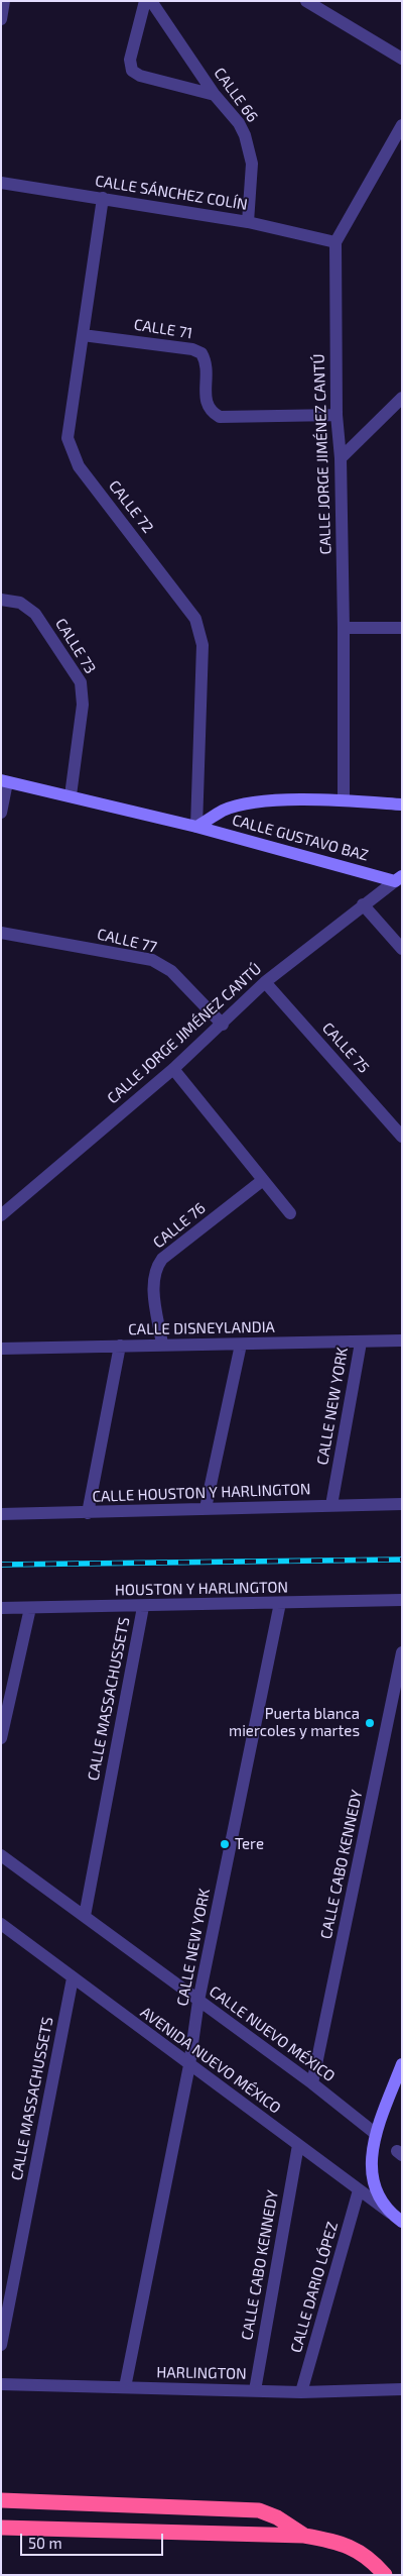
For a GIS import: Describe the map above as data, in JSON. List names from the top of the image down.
{
  "streets": {
    "street": [
      "CALLE 66",
      "CALLE SÁNCHEZ COLÍN",
      "CALLE 71",
      "CALLE JORGE JIMÉNEZ CANTÚ",
      "CALLE 72",
      "CALLE 73",
      "CALLE GUSTAVO BAZ",
      "CALLE 77",
      "CALLE 75",
      "CALLE 76",
      "CALLE DISNEYLANDIA",
      "CALLE NEW YORK",
      "CALLE HOUSTON Y HARLINGTON",
      "HOUSTON Y HARLINGTON",
      "CALLE MASSACHUSSETS",
      "CALLE CABO KENNEDY",
      "CALLE NUEVO MÉXICO",
      "AVENIDA NUEVO MÉXICO",
      "CALLE DARIO LÓPEZ",
      "HARLINGTON"
    ]
  },
  "crossings": [
    ["CALLE 66", "CALLE SÁNCHEZ COLÍN"],
    ["CALLE SÁNCHEZ COLÍN", "CALLE JORGE JIMÉNEZ CANTÚ"],
    ["CALLE SÁNCHEZ COLÍN", "CALLE 72"],
    ["CALLE 71", "CALLE JORGE JIMÉNEZ CANTÚ"],
    ["CALLE 71", "CALLE 72"],
    ["CALLE JORGE JIMÉNEZ CANTÚ", "CALLE GUSTAVO BAZ"],
    ["CALLE JORGE JIMÉNEZ CANTÚ", "CALLE 77"],
    ["CALLE JORGE JIMÉNEZ CANTÚ", "CALLE 75"],
    ["CALLE 72", "CALLE GUSTAVO BAZ"],
    ["CALLE 73", "CALLE GUSTAVO BAZ"],
    ["CALLE 76", "CALLE DISNEYLANDIA"],
    ["CALLE DISNEYLANDIA", "CALLE NEW YORK"],
    ["CALLE NEW YORK", "CALLE HOUSTON Y HARLINGTON"],
    ["CALLE NEW YORK", "HOUSTON Y HARLINGTON"],
    ["CALLE NEW YORK", "CALLE NUEVO MÉXICO"],
    ["CALLE NEW YORK", "AVENIDA NUEVO MÉXICO"],
    ["CALLE NEW YORK", "HARLINGTON"],
    ["HOUSTON Y HARLINGTON", "CALLE MASSACHUSSETS"],
    ["CALLE MASSACHUSSETS", "CALLE NUEVO MÉXICO"],
    ["CALLE MASSACHUSSETS", "AVENIDA NUEVO MÉXICO"],
    ["CALLE CABO KENNEDY", "CALLE NUEVO MÉXICO"],
    ["CALLE CABO KENNEDY", "AVENIDA NUEVO MÉXICO"],
    ["CALLE CABO KENNEDY", "HARLINGTON"],
    ["AVENIDA NUEVO MÉXICO", "CALLE DARIO LÓPEZ"],
    ["CALLE DARIO LÓPEZ", "HARLINGTON"]
  ],
  "places": ["Puerta blanca miercoles y martes", "Tere"],
  "scale_bar": "50 m"
}
